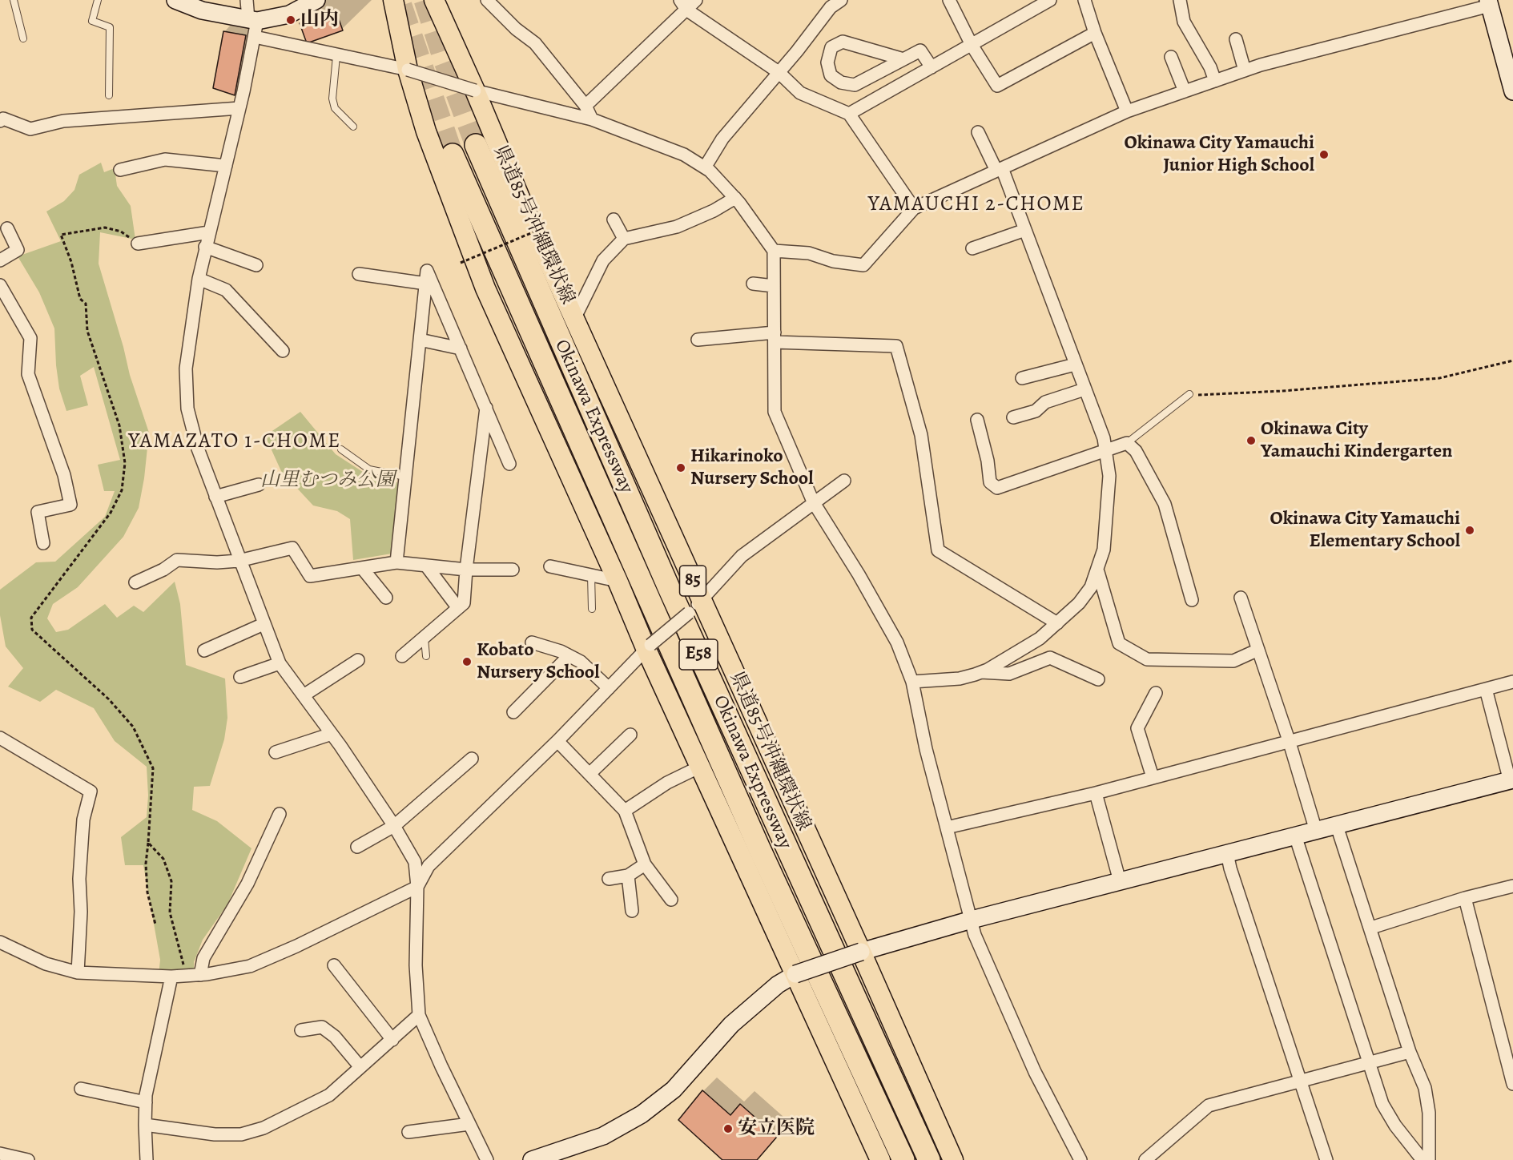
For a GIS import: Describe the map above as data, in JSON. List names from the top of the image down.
{
  "streets": {
    "highway": ["Okinawa Expressway", "E58"],
    "main road": ["県道85号沖縄環状線", "85"]
  },
  "districts": ["YAMAUCHI 2-CHOME", "YAMAZATO 1-CHOME"],
  "parks": ["山里むつみ公園"],
  "places": [
    "山内",
    "Okinawa City Yamauchi Junior High School",
    "Okinawa City Yamauchi Kindergarten",
    "Hikarinoko Nursery School",
    "Okinawa City Yamauchi Elementary School",
    "Kobato Nursery School",
    "安立医院"
  ]
}
